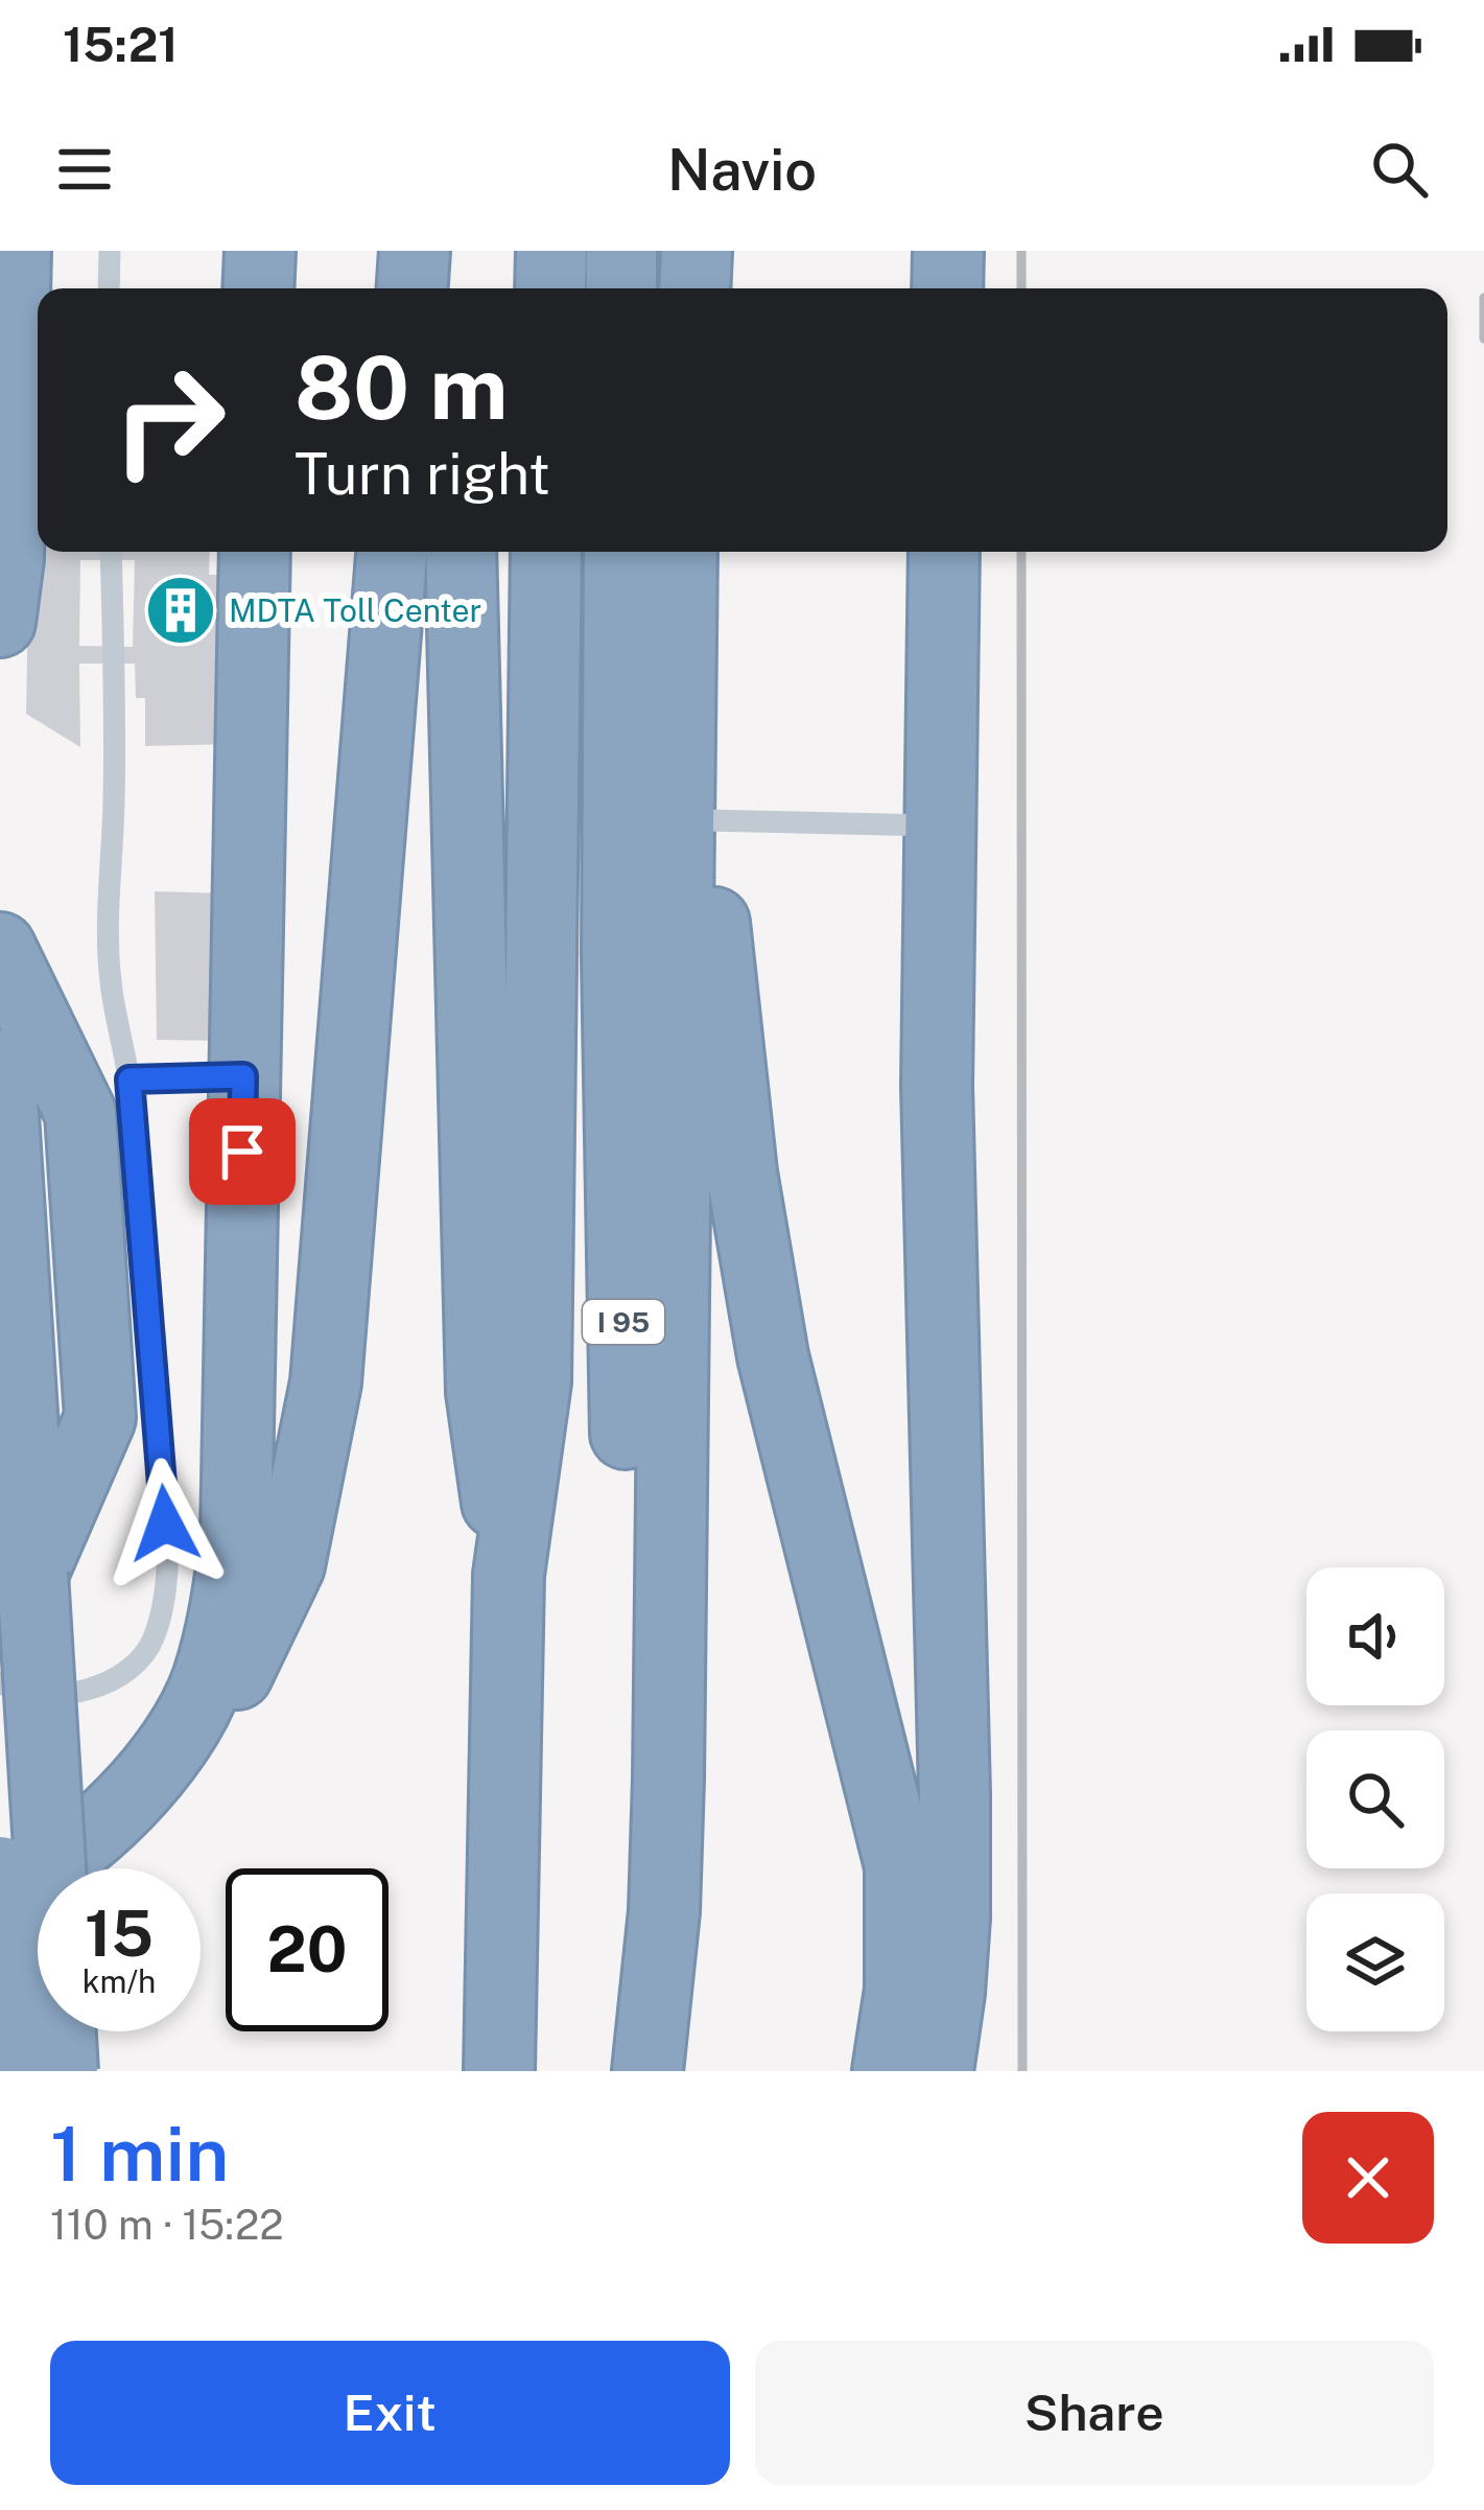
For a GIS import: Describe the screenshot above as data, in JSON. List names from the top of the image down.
{
  "streets": {
    "highway": ["I 95"]
  },
  "places": {
    "building": ["MDTA Toll Center"]
  },
  "page": {
    "status": "15:21",
    "header": "Navio",
    "turn": ["80 m", "Turn right"],
    "speed": "15 km/h",
    "limit": "20",
    "heading": ["1 min", "110 m · 15:22"],
    "buttons": ["Exit", "Share"]
  }
}
